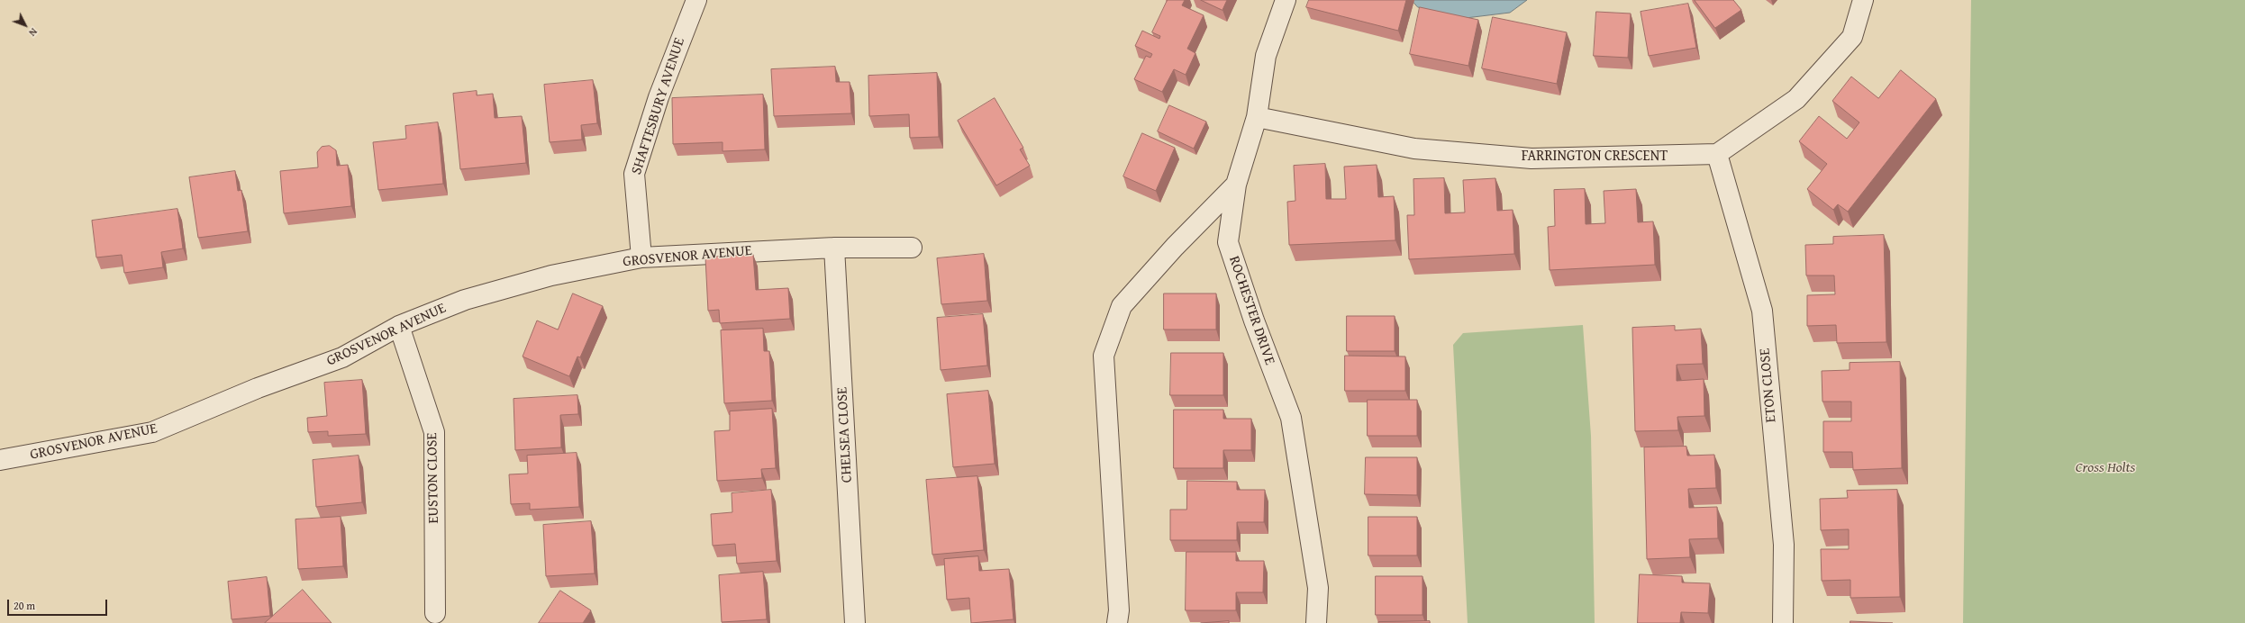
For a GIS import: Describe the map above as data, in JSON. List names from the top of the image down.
{
  "streets": {
    "street": [
      "SHAFTESBURY AVENUE",
      "FARRINGTON CRESCENT",
      "GROSVENOR AVENUE",
      "ROCHESTER DRIVE",
      "ETON CLOSE",
      "CHELSEA CLOSE",
      "EUSTON CLOSE"
    ]
  },
  "crossings": [
    ["SHAFTESBURY AVENUE", "GROSVENOR AVENUE"],
    ["FARRINGTON CRESCENT", "ROCHESTER DRIVE"],
    ["FARRINGTON CRESCENT", "ETON CLOSE"],
    ["GROSVENOR AVENUE", "CHELSEA CLOSE"],
    ["GROSVENOR AVENUE", "EUSTON CLOSE"]
  ],
  "parks": ["Cross Holts"],
  "scale_bar": "20 m",
  "north": "bottom right"
}
